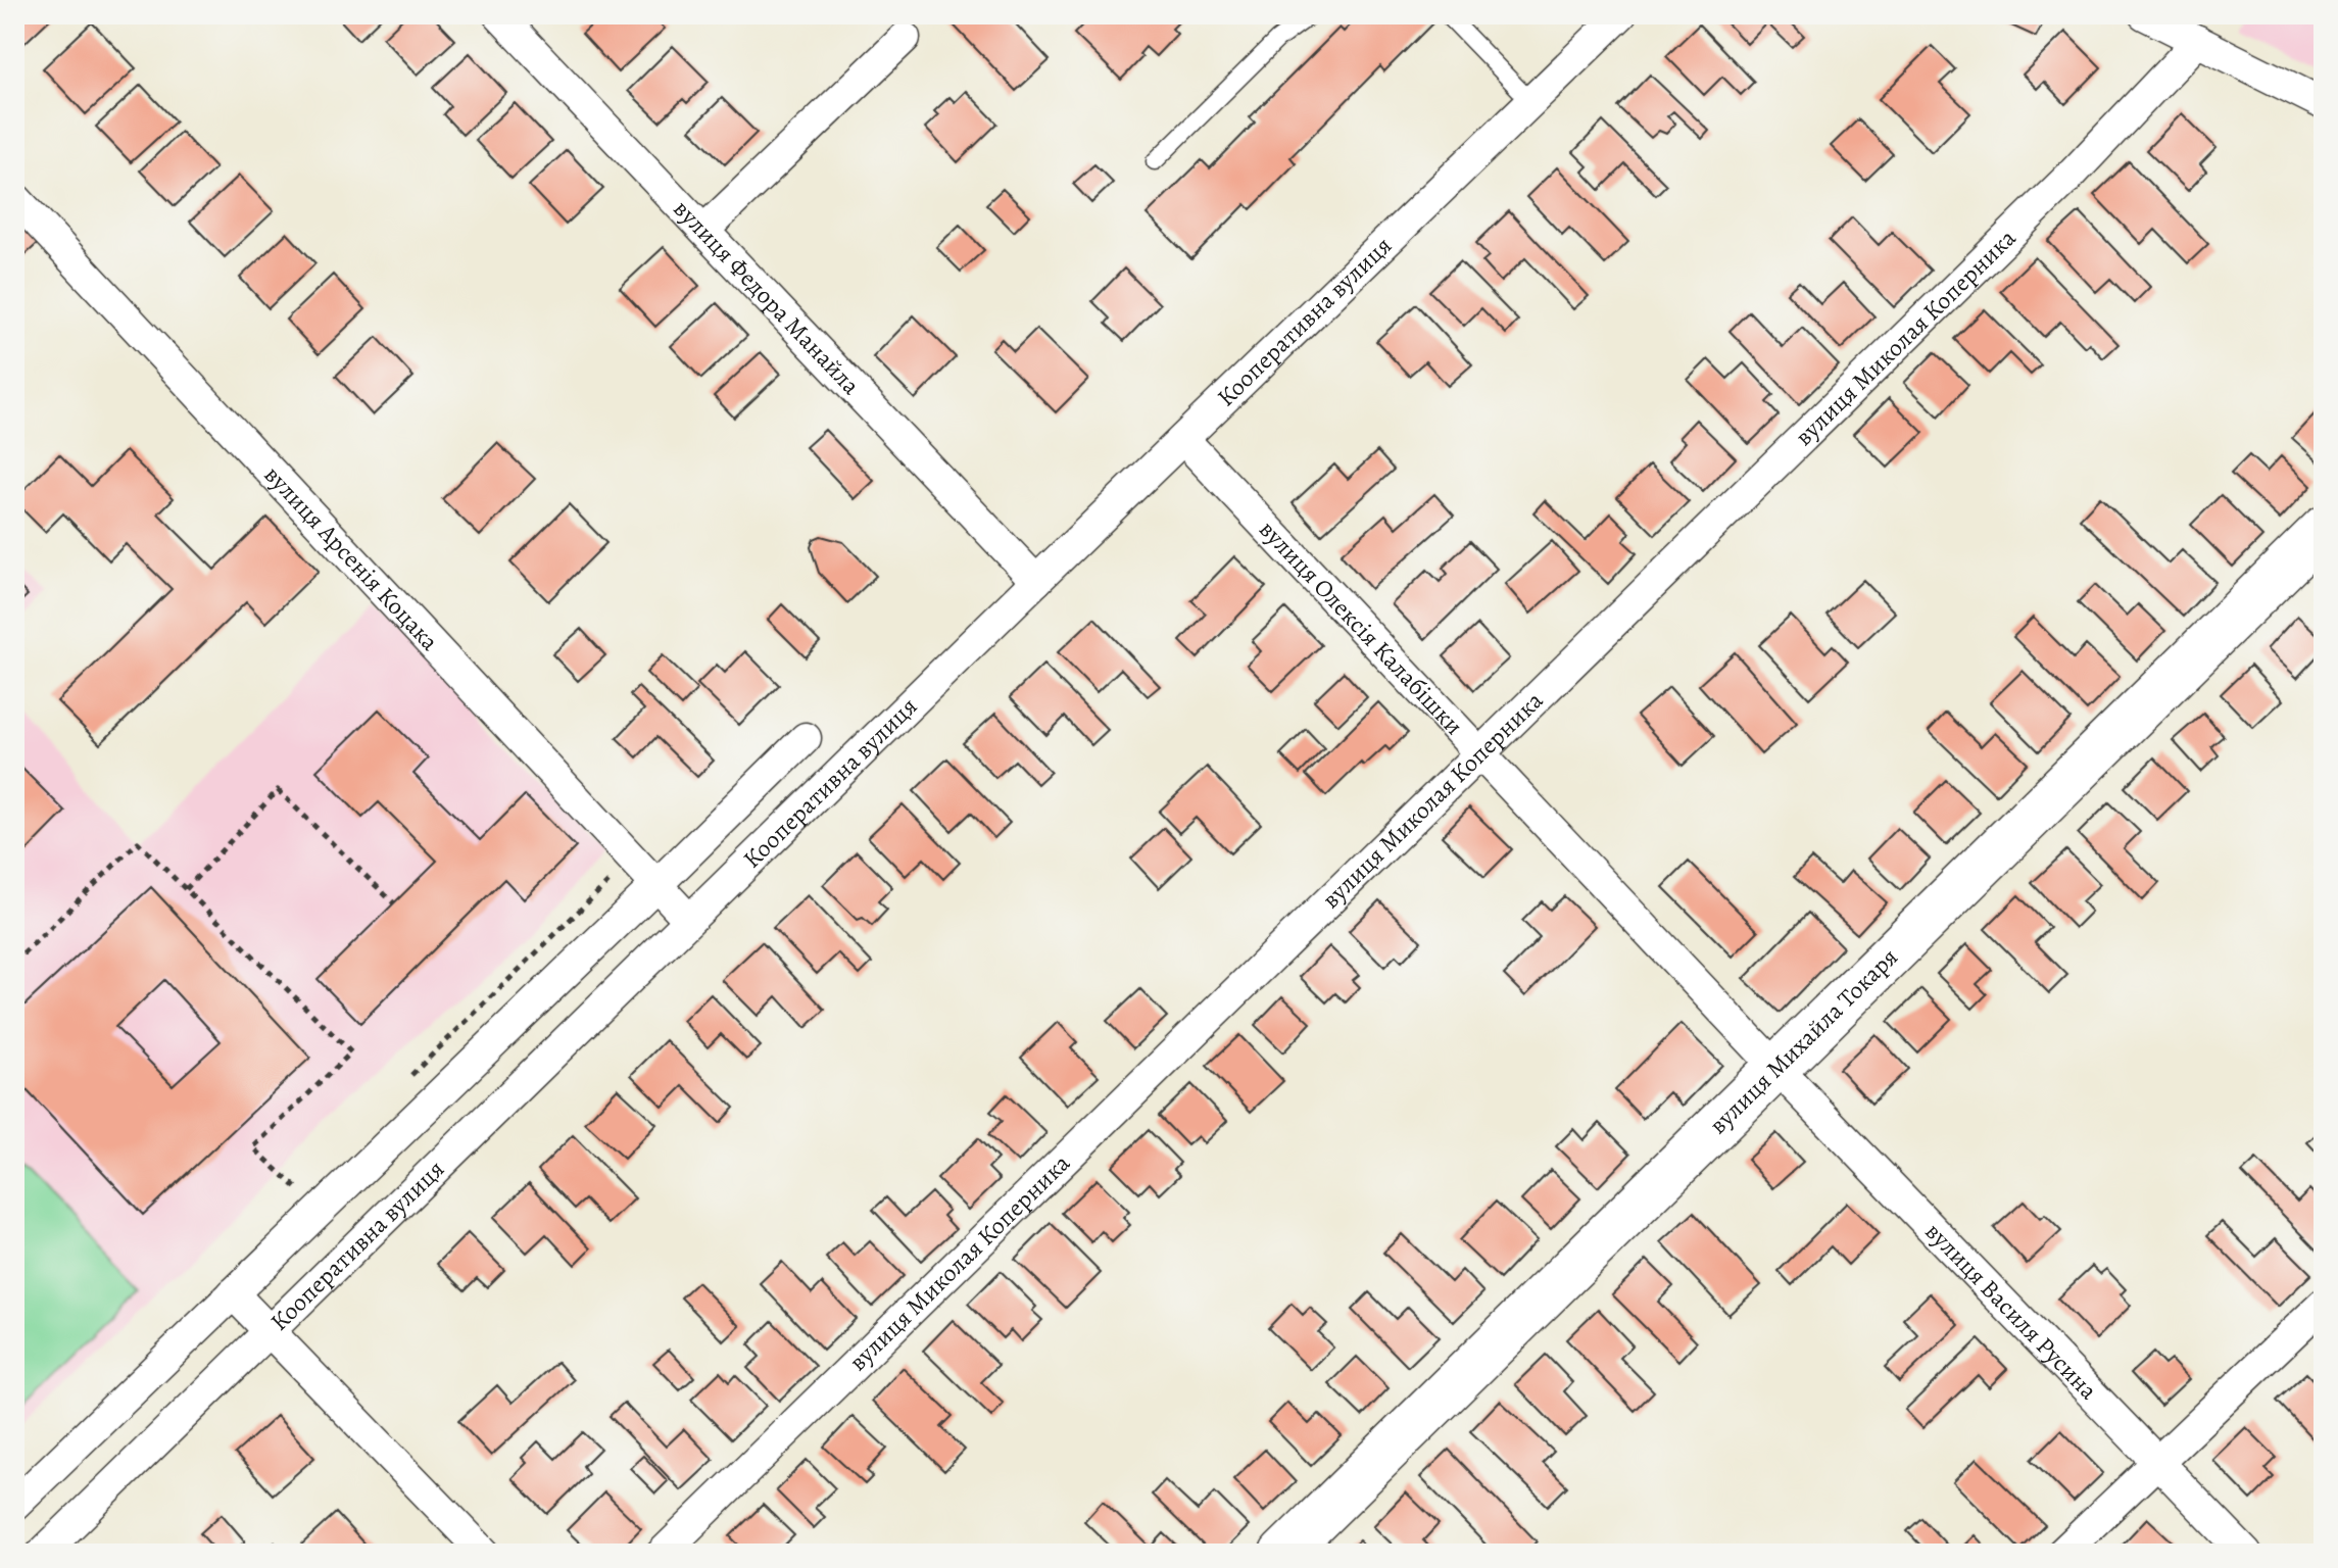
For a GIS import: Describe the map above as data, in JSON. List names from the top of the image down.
{
  "streets": {
    "street": [
      "вулиця Федора Манайла",
      "Кооперативна вулиця",
      "вулиця Миколая Коперника",
      "вулиця Арсенія Коцака",
      "вулиця Олексія Калабішки",
      "вулиця Михайла Токаря",
      "вулиця Василя Русина"
    ]
  },
  "crossings": [
    ["вулиця Федора Манайла", "Кооперативна вулиця"],
    ["Кооперативна вулиця", "вулиця Арсенія Коцака"],
    ["Кооперативна вулиця", "вулиця Олексія Калабішки"],
    ["вулиця Миколая Коперника", "вулиця Олексія Калабішки"],
    ["вулиця Олексія Калабішки", "вулиця Михайла Токаря"],
    ["вулиця Олексія Калабішки", "вулиця Василя Русина"],
    ["вулиця Михайла Токаря", "вулиця Василя Русина"]
  ]
}
